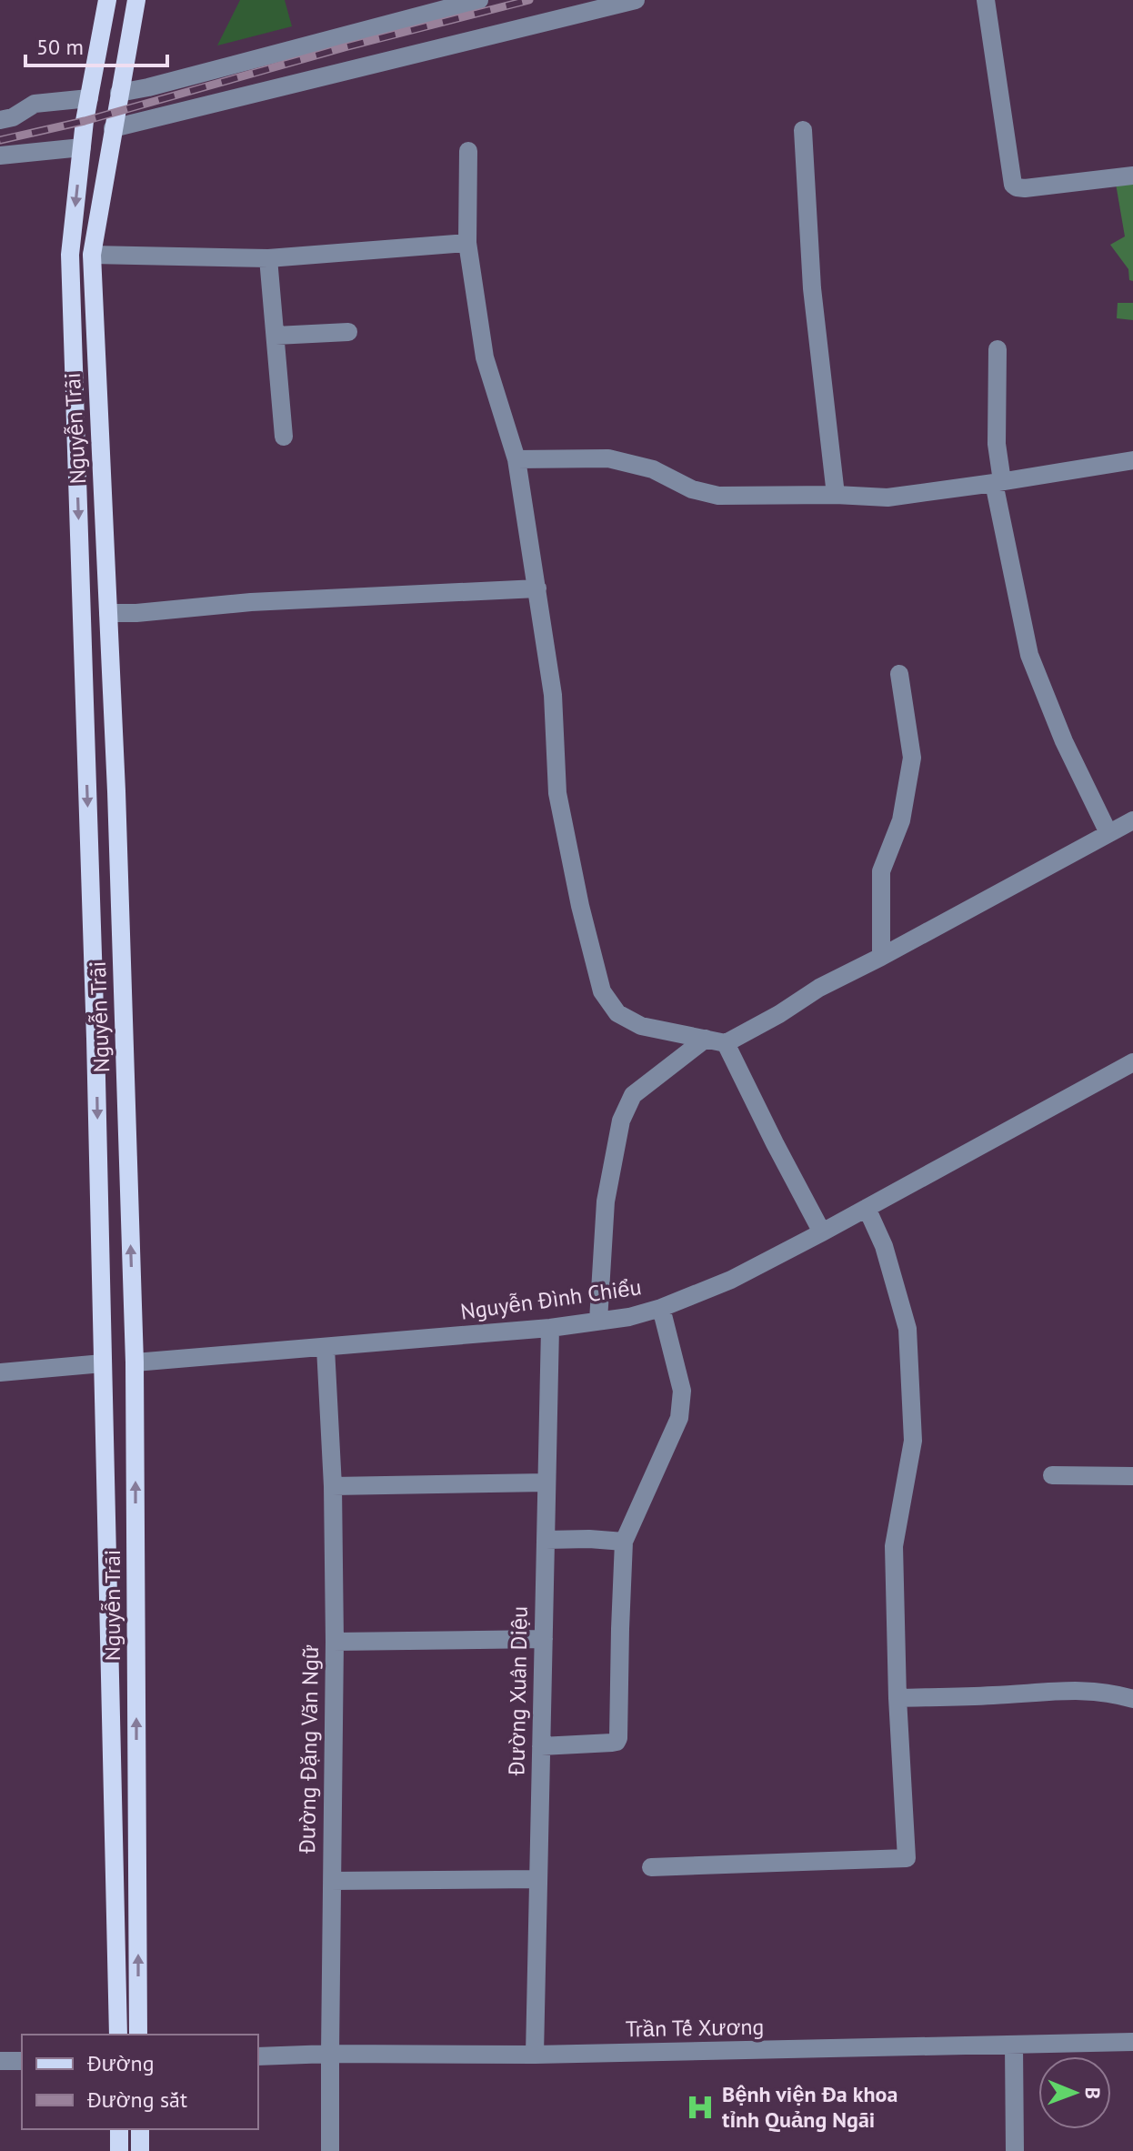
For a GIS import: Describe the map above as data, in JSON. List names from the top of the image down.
{
  "streets": {
    "main road": ["Nguyễn Trãi"],
    "street": [
      "Nguyễn Đình Chiểu",
      "Đường Xuân Diệu",
      "Đường Đặng Văn Ngữ",
      "Trần Tế Xương"
    ]
  },
  "crossings": [
    ["Nguyễn Trãi", "Nguyễn Đình Chiểu"],
    ["Nguyễn Đình Chiểu", "Đường Xuân Diệu"],
    ["Nguyễn Đình Chiểu", "Đường Đặng Văn Ngữ"],
    ["Đường Xuân Diệu", "Trần Tế Xương"],
    ["Đường Đặng Văn Ngữ", "Trần Tế Xương"]
  ],
  "places": {
    "hospital": ["Bệnh viện Đa khoa tỉnh Quảng Ngãi"]
  },
  "legend": ["Đường", "Đường sắt"],
  "scale_bar": "50 m",
  "north": "right"
}
